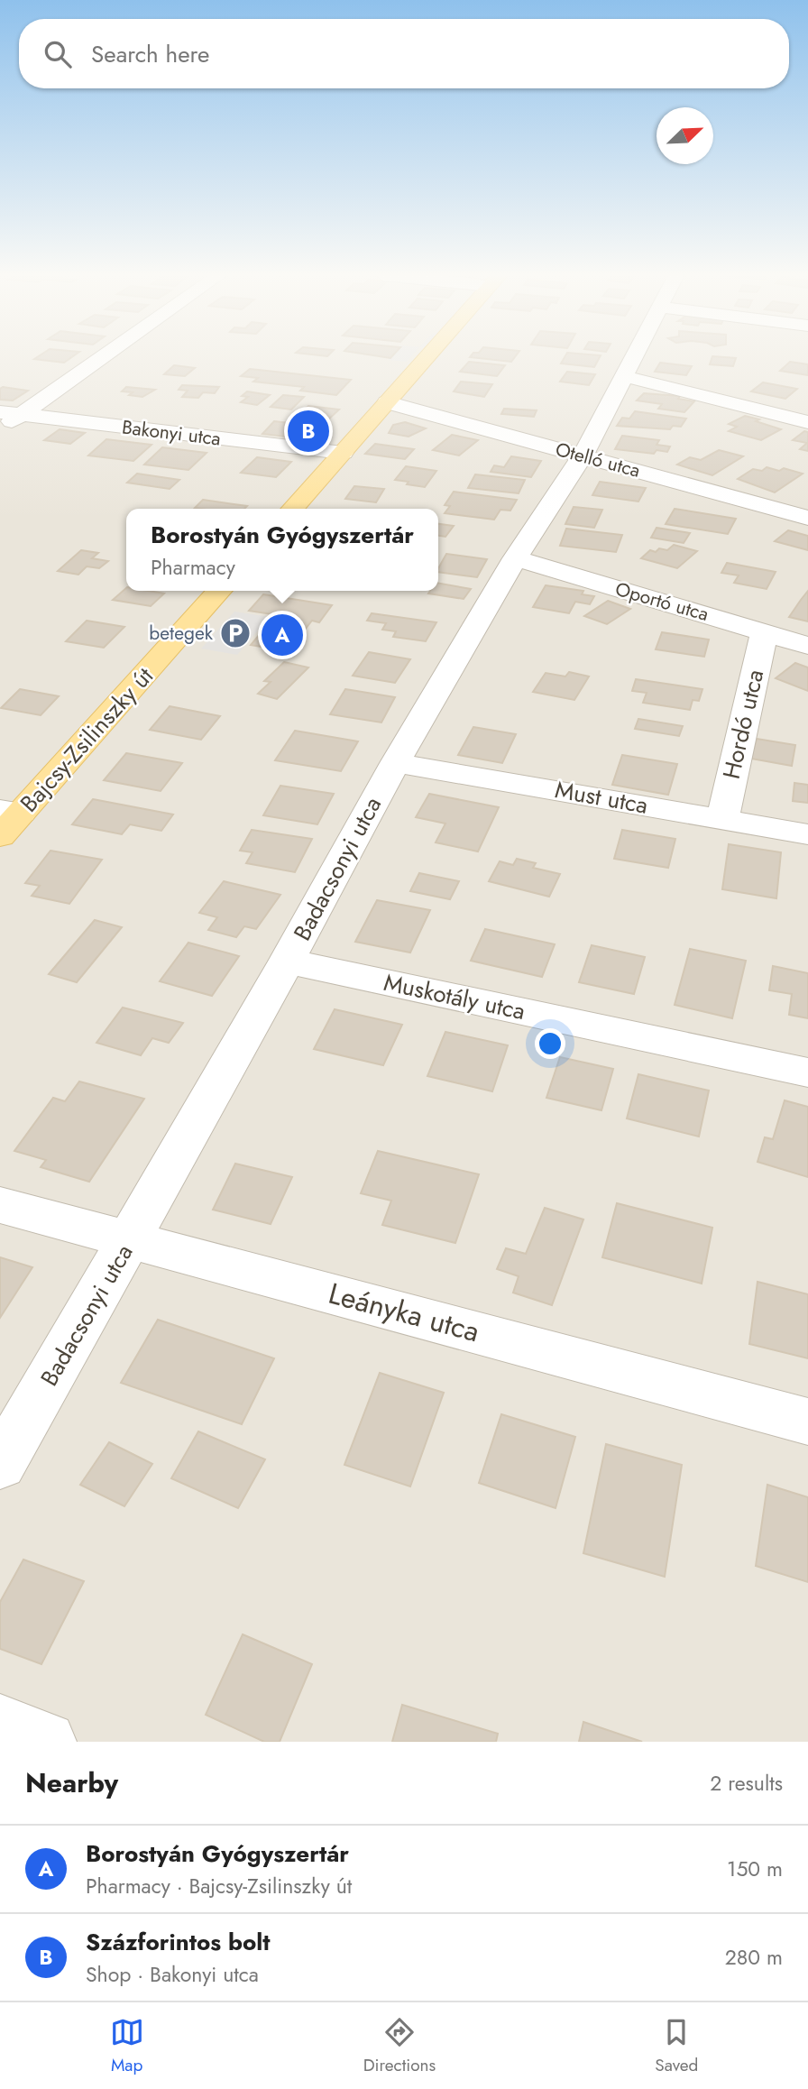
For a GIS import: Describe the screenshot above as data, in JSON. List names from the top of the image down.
{
  "streets": {
    "main road": ["Bajcsy-Zsilinszky út"],
    "street": [
      "Bakonyi utca",
      "Otelló utca",
      "Oportó utca",
      "Hordó utca",
      "Must utca",
      "Badacsonyi utca",
      "Muskotály utca",
      "Leányka utca"
    ]
  },
  "crossings": [
    ["Otelló utca", "Badacsonyi utca"],
    ["Oportó utca", "Hordó utca"],
    ["Oportó utca", "Badacsonyi utca"],
    ["Hordó utca", "Must utca"],
    ["Must utca", "Badacsonyi utca"],
    ["Badacsonyi utca", "Muskotály utca"],
    ["Badacsonyi utca", "Leányka utca"]
  ],
  "places": {
    "parking": ["betegek"]
  },
  "north": "top right",
  "page": {
    "search": "Search here",
    "pins": ["B", "A"],
    "popup": ["Borostyán Gyógyszertár", "Pharmacy"],
    "heading": ["Nearby", "2 results"],
    "list": [
      {
        "mark": "A",
        "name": "Borostyán Gyógyszertár",
        "note": "Pharmacy · Bajcsy-Zsilinszky út",
        "value": "150 m"
      },
      {
        "mark": "B",
        "name": "Százforintos bolt",
        "note": "Shop · Bakonyi utca",
        "value": "280 m"
      }
    ],
    "nav": ["Map", "Directions", "Saved"]
  }
}
